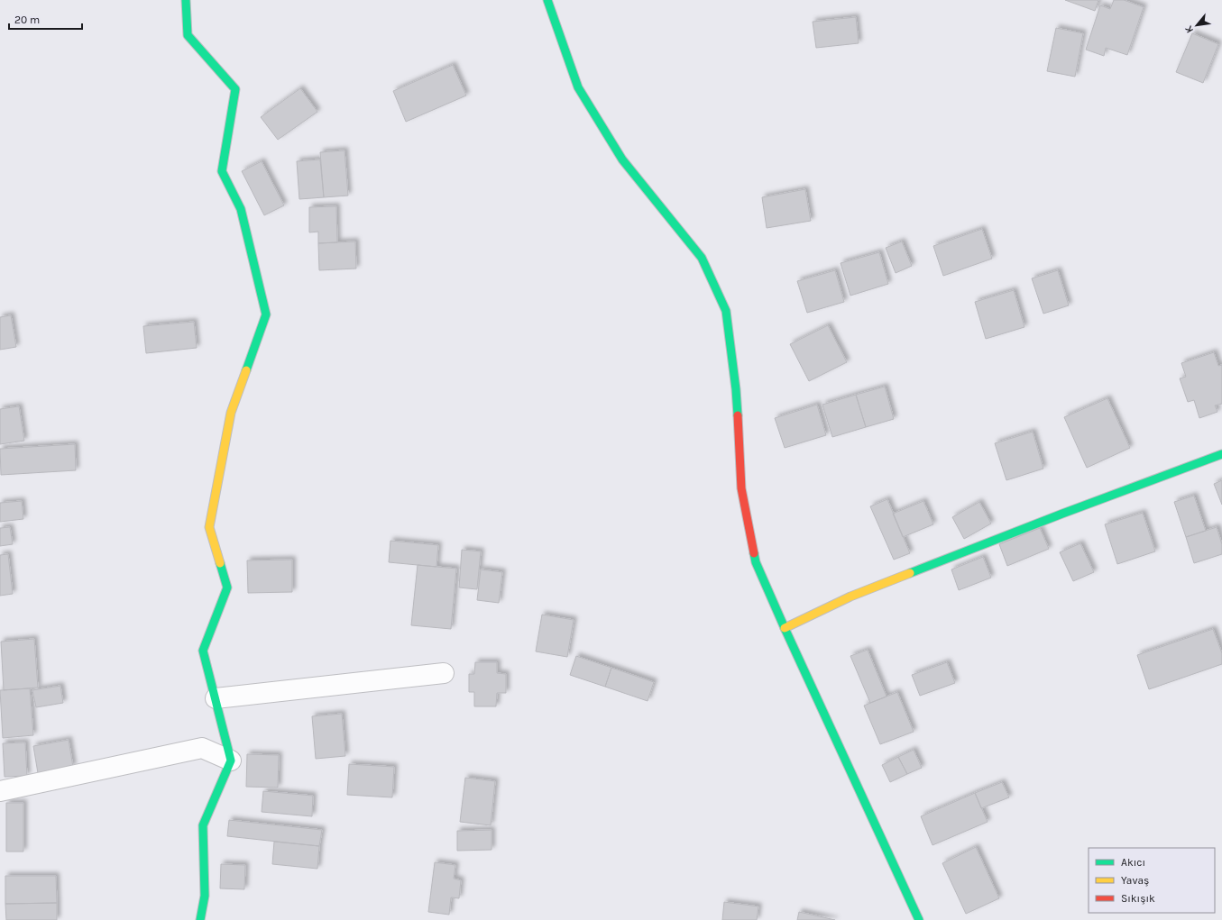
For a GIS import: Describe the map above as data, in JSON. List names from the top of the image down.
{
  "legend": ["Akıcı", "Yavaş", "Sıkışık"],
  "scale_bar": "20 m",
  "north": "bottom left"
}
